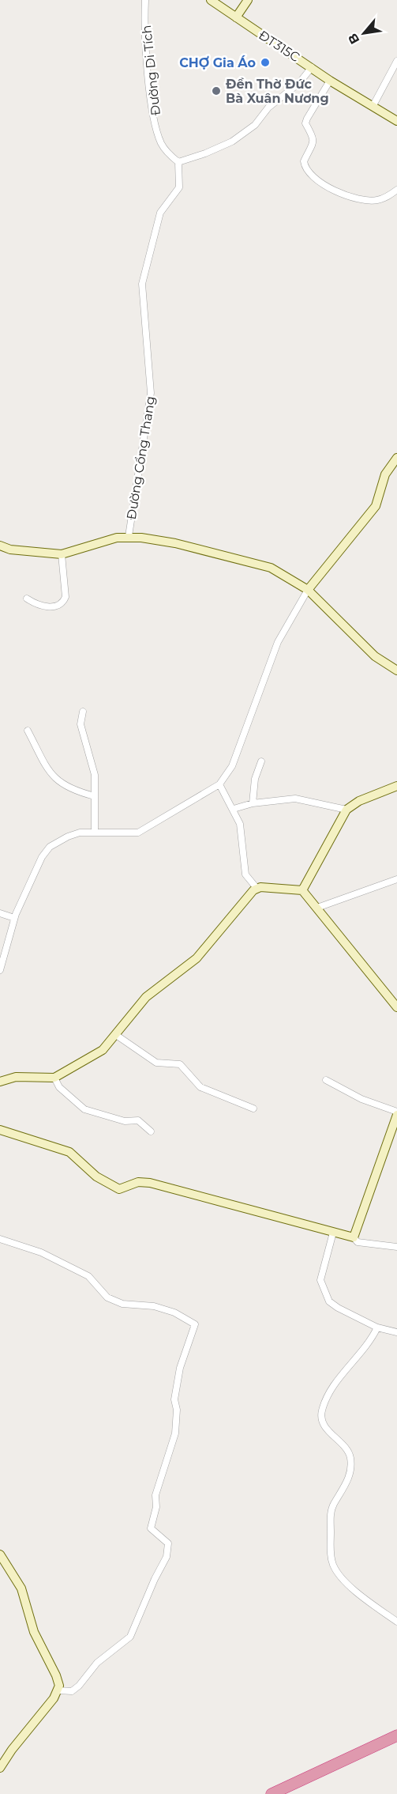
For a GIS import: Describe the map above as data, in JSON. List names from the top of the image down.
{
  "streets": {
    "street": ["ĐT315C", "Đường Di Tích", "Đường Cổng Thang"]
  },
  "crossings": [
    ["Đường Di Tích", "Đường Cổng Thang"]
  ],
  "places": ["CHỢ Gia Áo", "Đền Thờ Đức Bà Xuân Nương"],
  "north": "bottom left"
}
